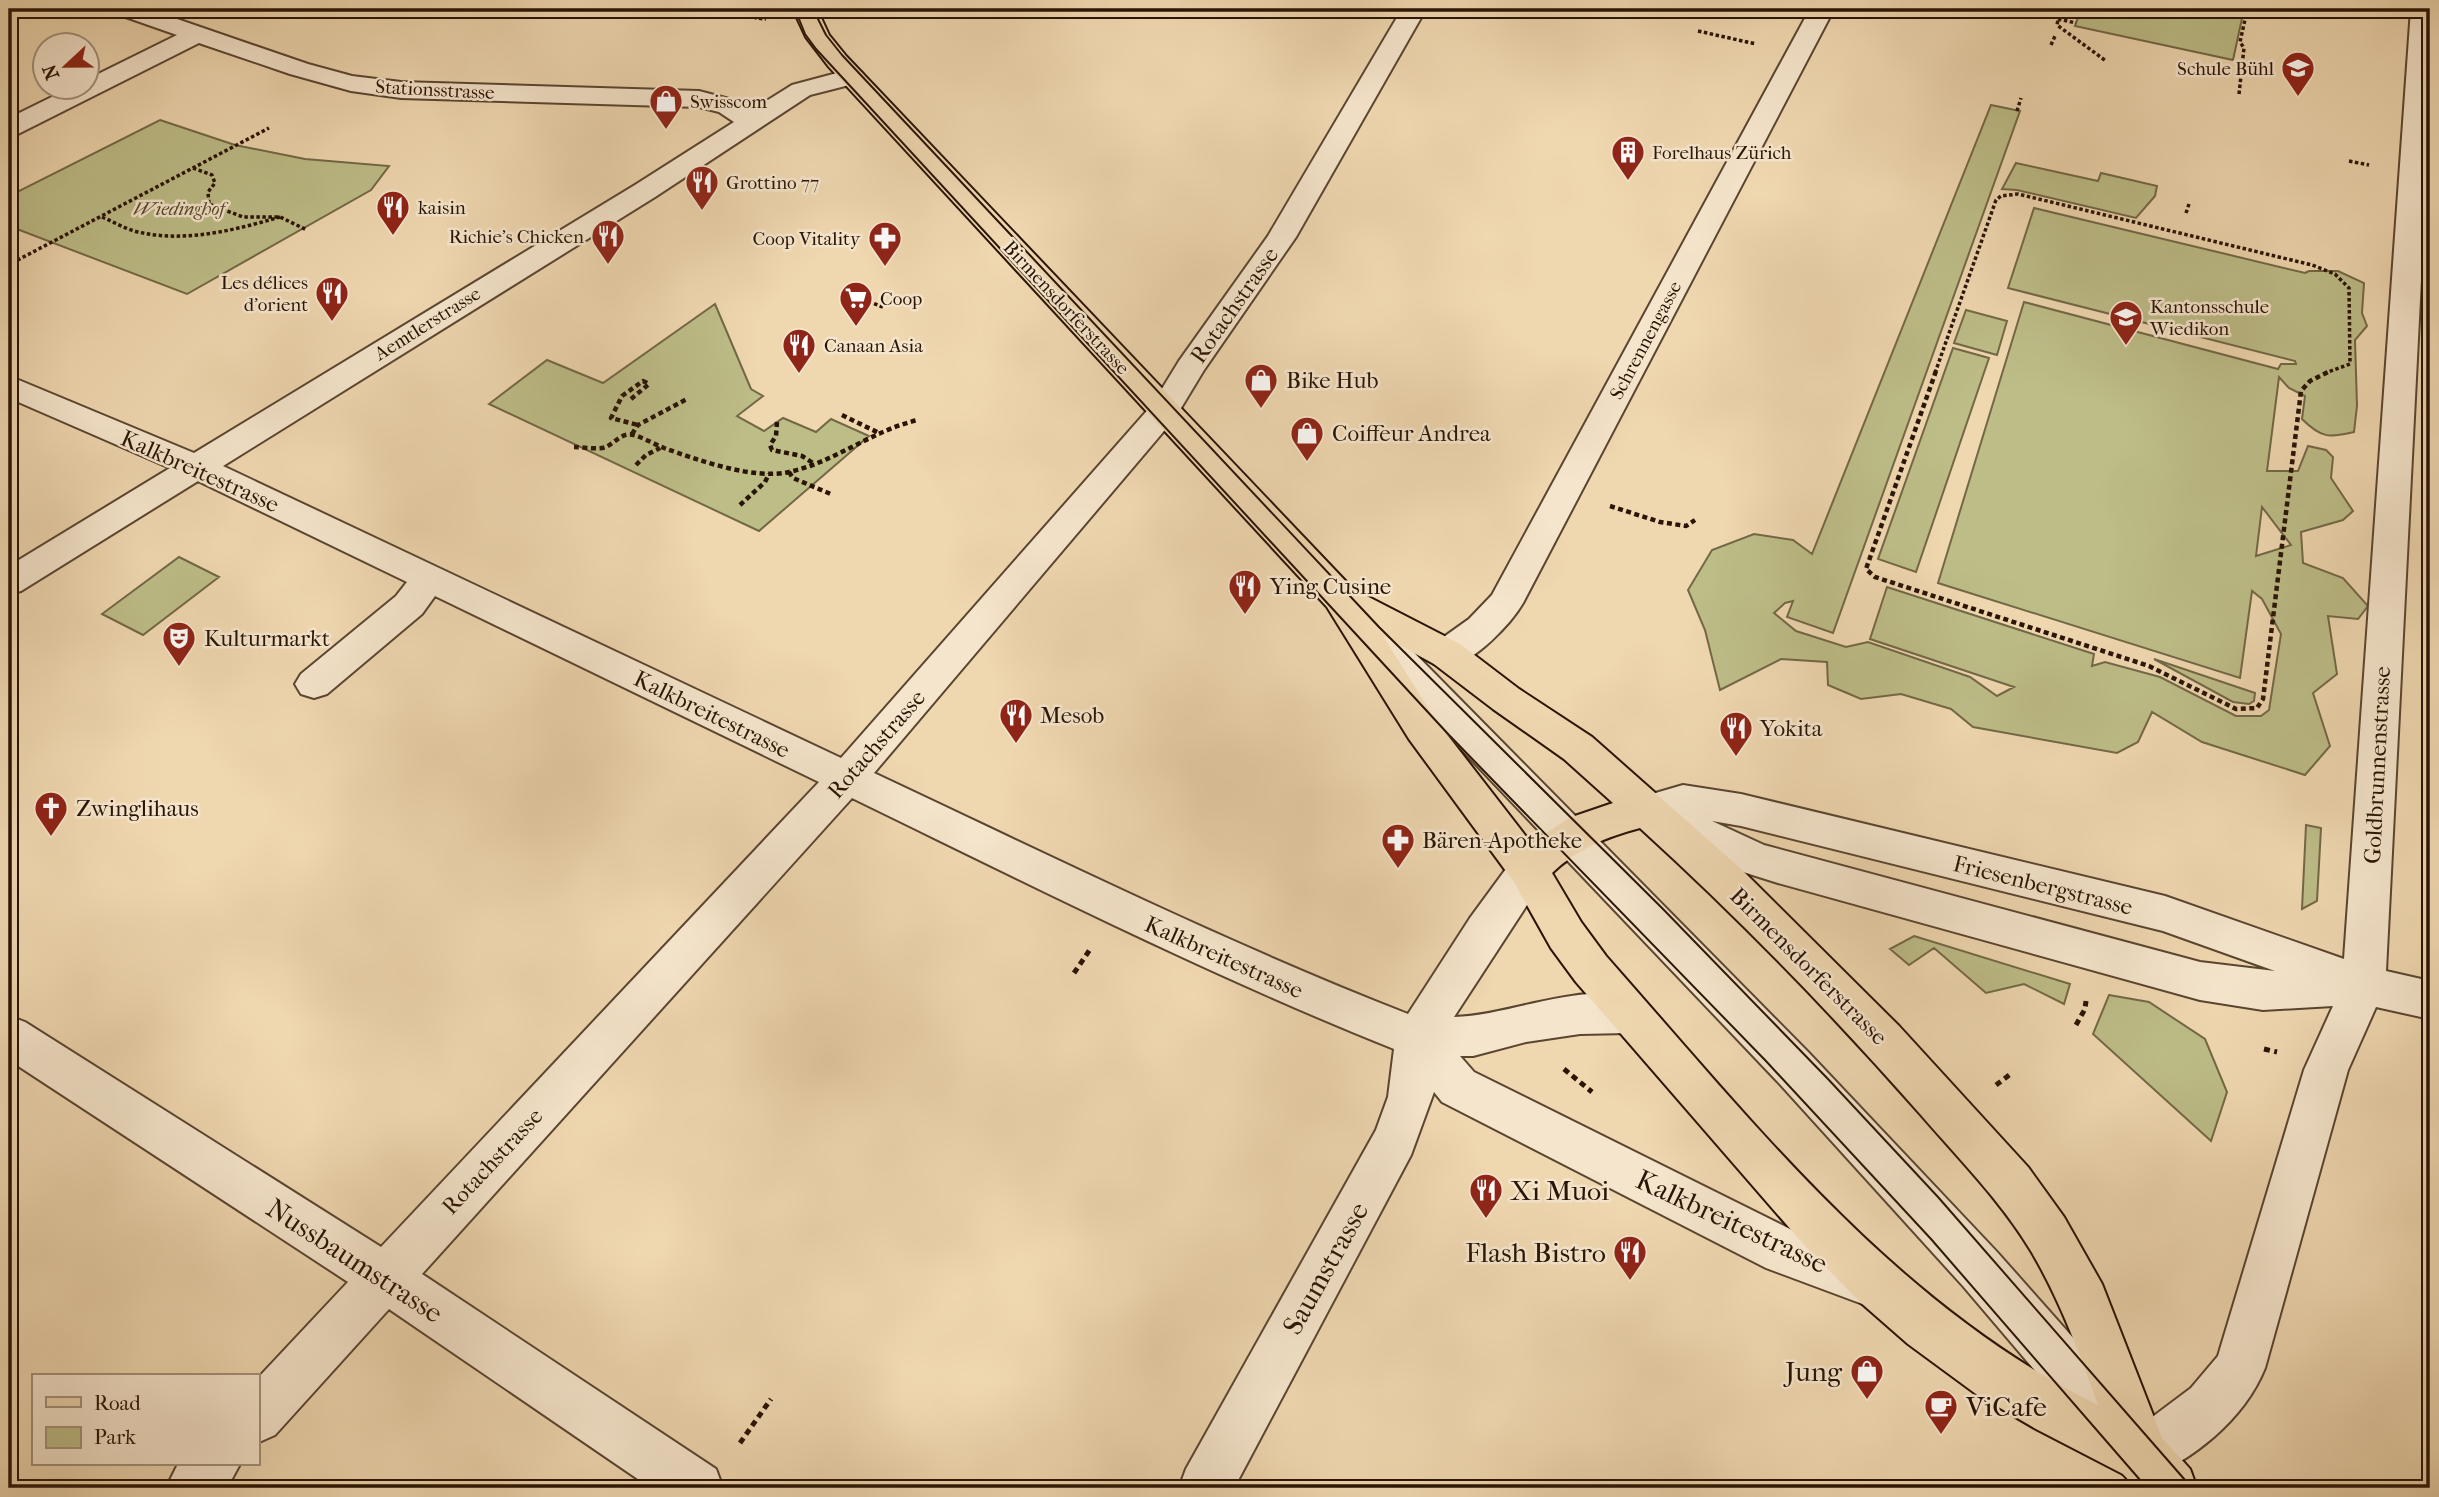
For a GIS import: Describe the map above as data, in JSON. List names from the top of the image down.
{
  "streets": {
    "main road": ["Birmensdorferstrasse"],
    "street": [
      "Stationsstrasse",
      "Rotachstrasse",
      "Aemtlerstrasse",
      "Schrennengasse",
      "Kalkbreitestrasse",
      "Goldbrunnenstrasse",
      "Friesenbergstrasse",
      "Nussbaumstrasse",
      "Saumstrasse"
    ]
  },
  "crossings": [
    ["Stationsstrasse", "Aemtlerstrasse"],
    ["Rotachstrasse", "Birmensdorferstrasse"],
    ["Rotachstrasse", "Kalkbreitestrasse"],
    ["Rotachstrasse", "Nussbaumstrasse"],
    ["Birmensdorferstrasse", "Aemtlerstrasse"],
    ["Birmensdorferstrasse", "Schrennengasse"],
    ["Birmensdorferstrasse", "Kalkbreitestrasse"],
    ["Birmensdorferstrasse", "Goldbrunnenstrasse"],
    ["Birmensdorferstrasse", "Friesenbergstrasse"],
    ["Aemtlerstrasse", "Kalkbreitestrasse"],
    ["Kalkbreitestrasse", "Saumstrasse"],
    ["Goldbrunnenstrasse", "Friesenbergstrasse"]
  ],
  "parks": ["Wiedinghof"],
  "places": {
    "school or university": ["Schule Bühl", "Kantonsschule Wiedikon"],
    "shop": [
      "Swisscom",
      "Bike Hub",
      "Coiffeur Andrea",
      "Jung"
    ],
    "building": ["Forelhaus Zürich"],
    "restaurant": [
      "Grottino 77",
      "kaisin",
      "Richie’s Chicken",
      "Les délices d'orient",
      "Canaan Asia",
      "Ying Cusine",
      "Mesob",
      "Yokita",
      "Xi Muoi",
      "Flash Bistro"
    ],
    "pharmacy": ["Coop Vitality", "Bären-Apotheke"],
    "supermarket": ["Coop"],
    "theatre": ["Kulturmarkt"],
    "church": ["Zwinglihaus"],
    "cafe": ["ViCafe"]
  },
  "legend": ["Road", "Park"],
  "north": "left"
}
